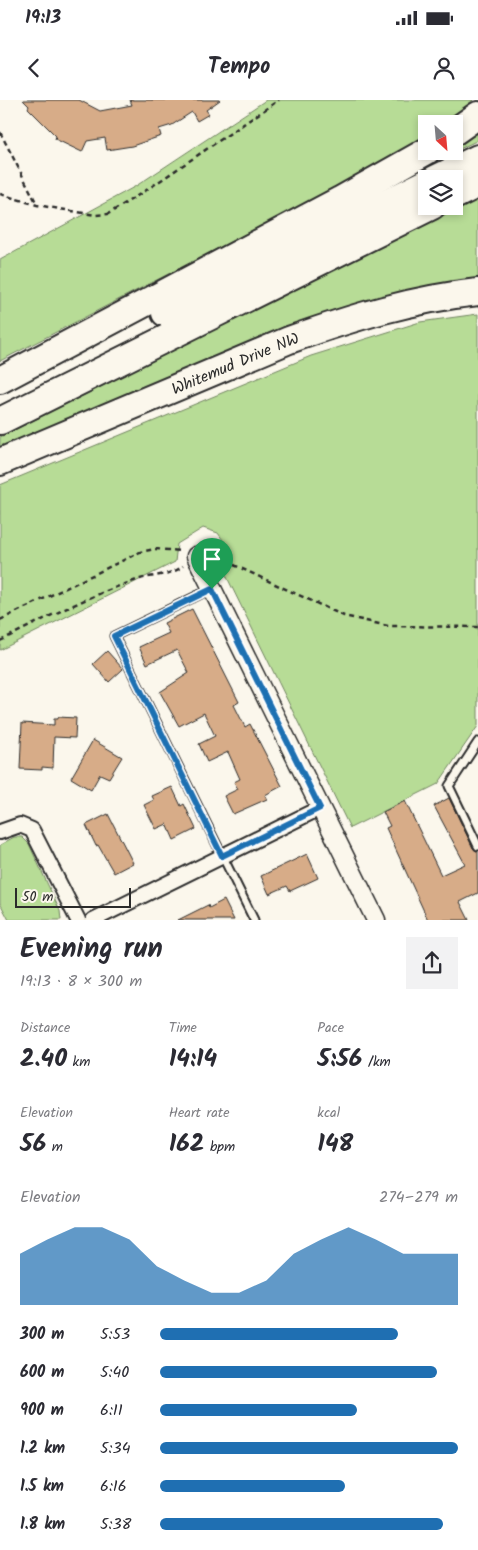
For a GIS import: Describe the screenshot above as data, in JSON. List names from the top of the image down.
{
  "streets": {
    "highway": ["Whitemud Drive NW"]
  },
  "scale_bar": "50 m",
  "north": "bottom right",
  "page": {
    "status": "19:13",
    "header": "Tempo",
    "scale": "50 m",
    "heading": ["Evening run", "19:13 · 8 × 300 m"],
    "stats": [
      ["Distance", "2.40 km"],
      ["Time", "14:14"],
      ["Pace", "5:56 /km"],
      ["Elevation", "56 m"],
      ["Heart rate", "162 bpm"],
      ["kcal", "148"]
    ],
    "chart": ["Elevation", "274–279 m"],
    "list": [
      {
        "name": "300 m",
        "note": "5:53"
      },
      {
        "name": "600 m",
        "note": "5:40"
      },
      {
        "name": "900 m",
        "note": "6:11"
      },
      {
        "name": "1.2 km",
        "note": "5:34"
      },
      {
        "name": "1.5 km",
        "note": "6:16"
      },
      {
        "name": "1.8 km",
        "note": "5:38"
      }
    ]
  }
}
